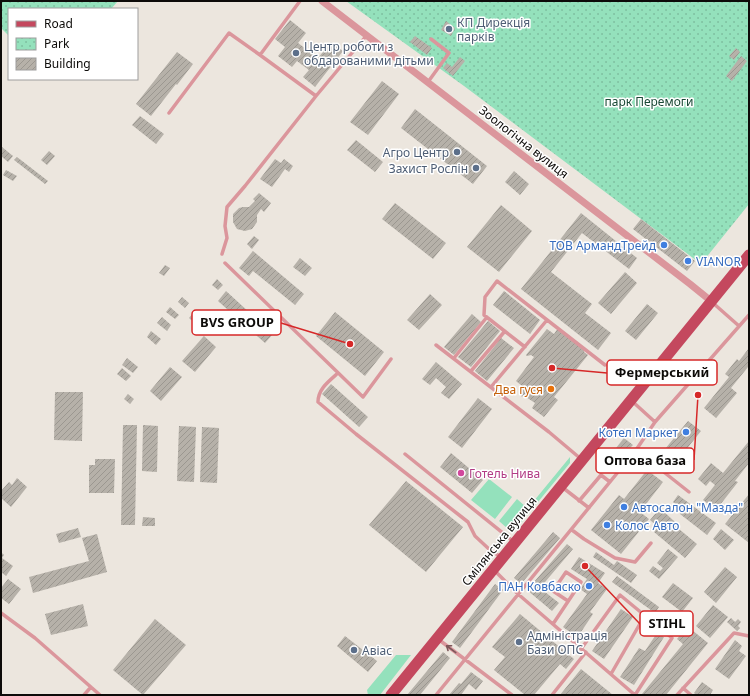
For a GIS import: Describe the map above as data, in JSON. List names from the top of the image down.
{
  "streets": {
    "main road": ["Смілянська вулиця"],
    "street": ["Зоологічна вулиця"]
  },
  "crossings": [
    ["Зоологічна вулиця", "Смілянська вулиця"]
  ],
  "parks": ["парк Перемоги"],
  "places": [
    "КП Дирекція парків",
    "Центр роботи з обдарованими дітьми",
    "Агро Центр",
    "Захист Рослін",
    "ТОВ АрмандТрейд",
    "VIANOR",
    "BVS GROUP",
    "Фермерський",
    "Два гуся",
    "Оптова база",
    "Котел Маркет",
    "Готель Нива",
    "Автосалон \"Мазда\"",
    "Колос Авто",
    "STIHL",
    "ПАН Ковбаско",
    "Адміністрація Бази ОПС",
    "Авіас"
  ],
  "legend": ["Road", "Park", "Building"]
}
